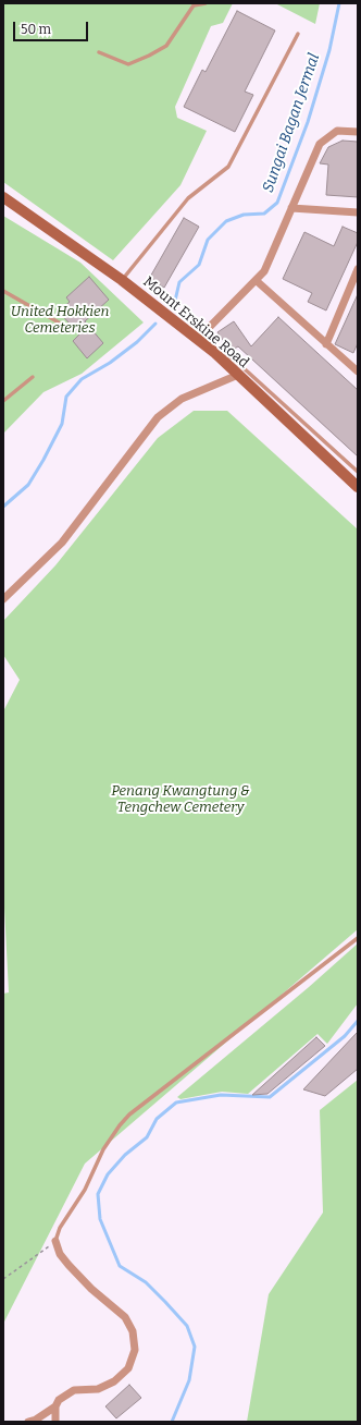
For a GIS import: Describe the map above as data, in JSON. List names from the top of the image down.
{
  "streets": {
    "main road": ["Mount Erskine Road"]
  },
  "water": ["Sungai Bagan Jermal"],
  "parks": ["United Hokkien Cemeteries", "Penang Kwangtung & Tengchew Cemetery"],
  "scale_bar": "50 m"
}
